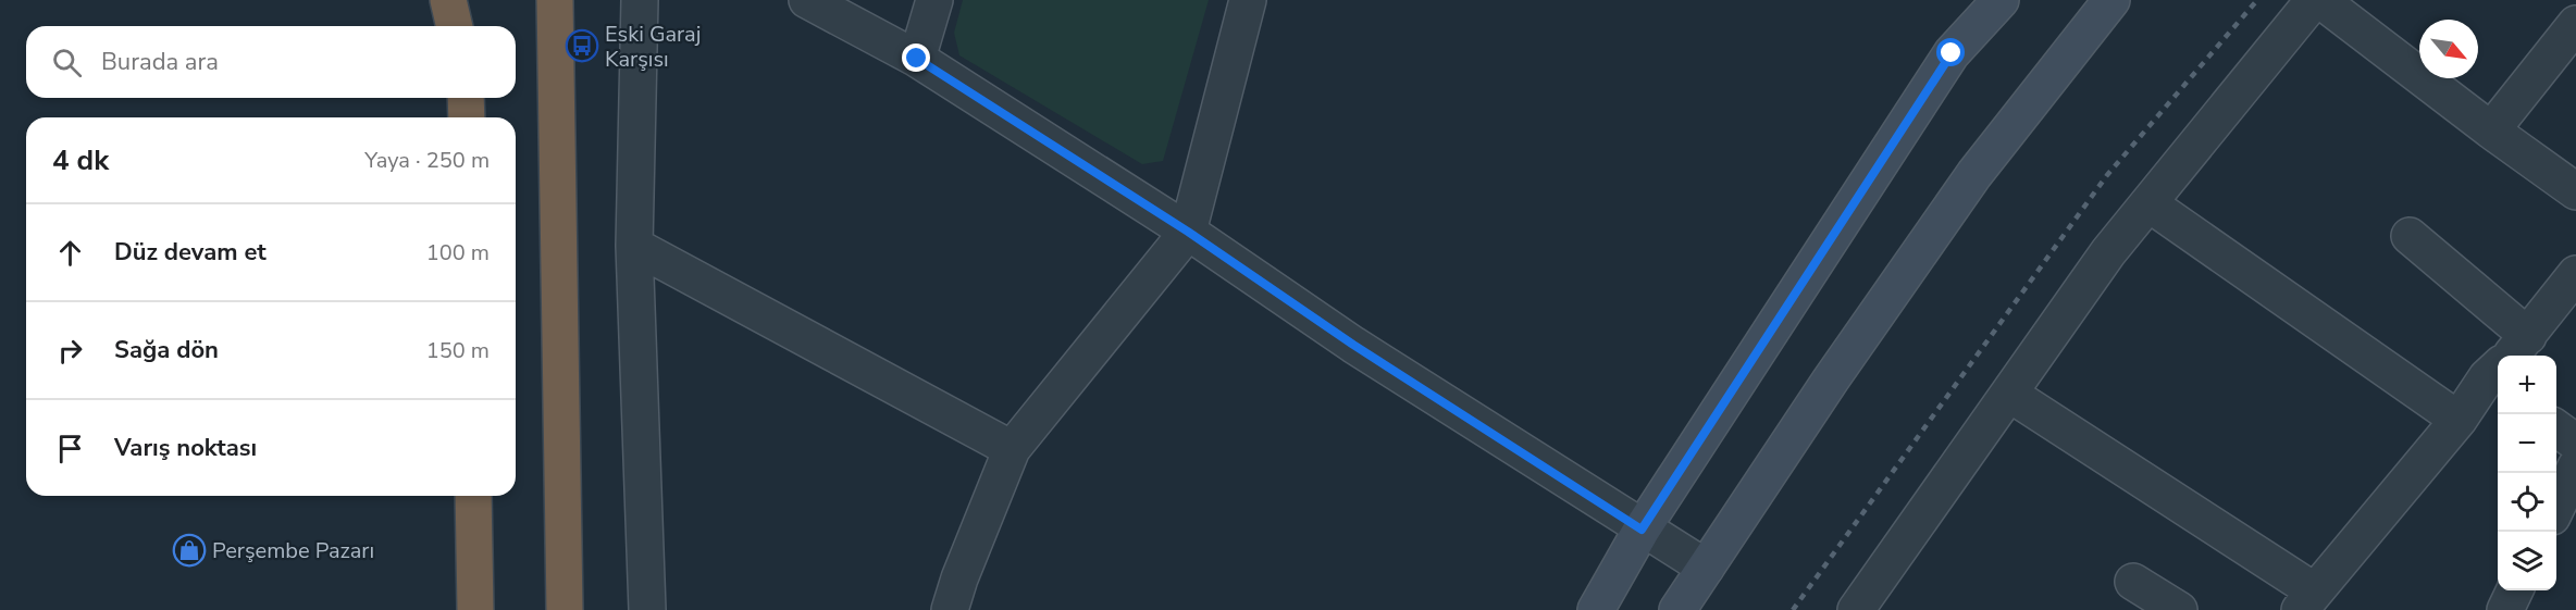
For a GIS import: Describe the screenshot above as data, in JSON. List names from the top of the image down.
{
  "places": {
    "bus stop": ["Eski Garaj Karşısı"],
    "shop": ["Perşembe Pazarı"]
  },
  "north": "bottom right",
  "page": {
    "search": "Burada ara",
    "heading": ["4 dk", "Yaya · 250 m"],
    "list": [
      ["Düz devam et", "100 m"],
      ["Sağa dön", "150 m"],
      "Varış noktası"
    ],
    "map_buttons": ["+", "−"]
  }
}
